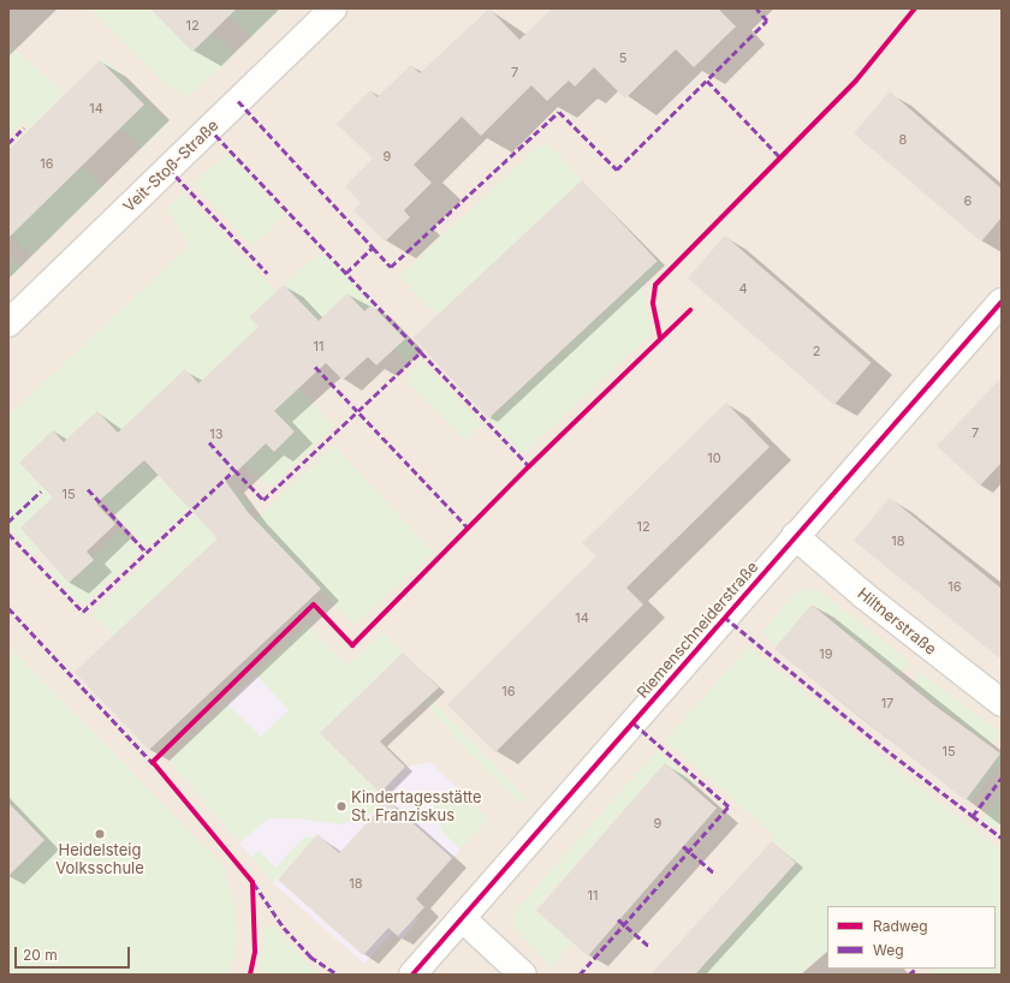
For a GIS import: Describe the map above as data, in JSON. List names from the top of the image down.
{
  "streets": {
    "street": ["Veit-Stoß-Straße", "Hiltnerstraße", "Riemenschneiderstraße"]
  },
  "crossings": [
    ["Hiltnerstraße", "Riemenschneiderstraße"]
  ],
  "places": ["Kindertagesstätte St. Franziskus", "Heidelsteig Volksschule"],
  "house_numbers": [
    "12",
    "5",
    "7",
    "14",
    "8",
    "9",
    "16",
    "6",
    "4",
    "11",
    "2",
    "7",
    "13",
    "10",
    "15",
    "12",
    "18",
    "16",
    "14",
    "19",
    "16",
    "17",
    "15",
    "9",
    "18",
    "11"
  ],
  "legend": ["Radweg", "Weg"],
  "scale_bar": "20 m"
}
